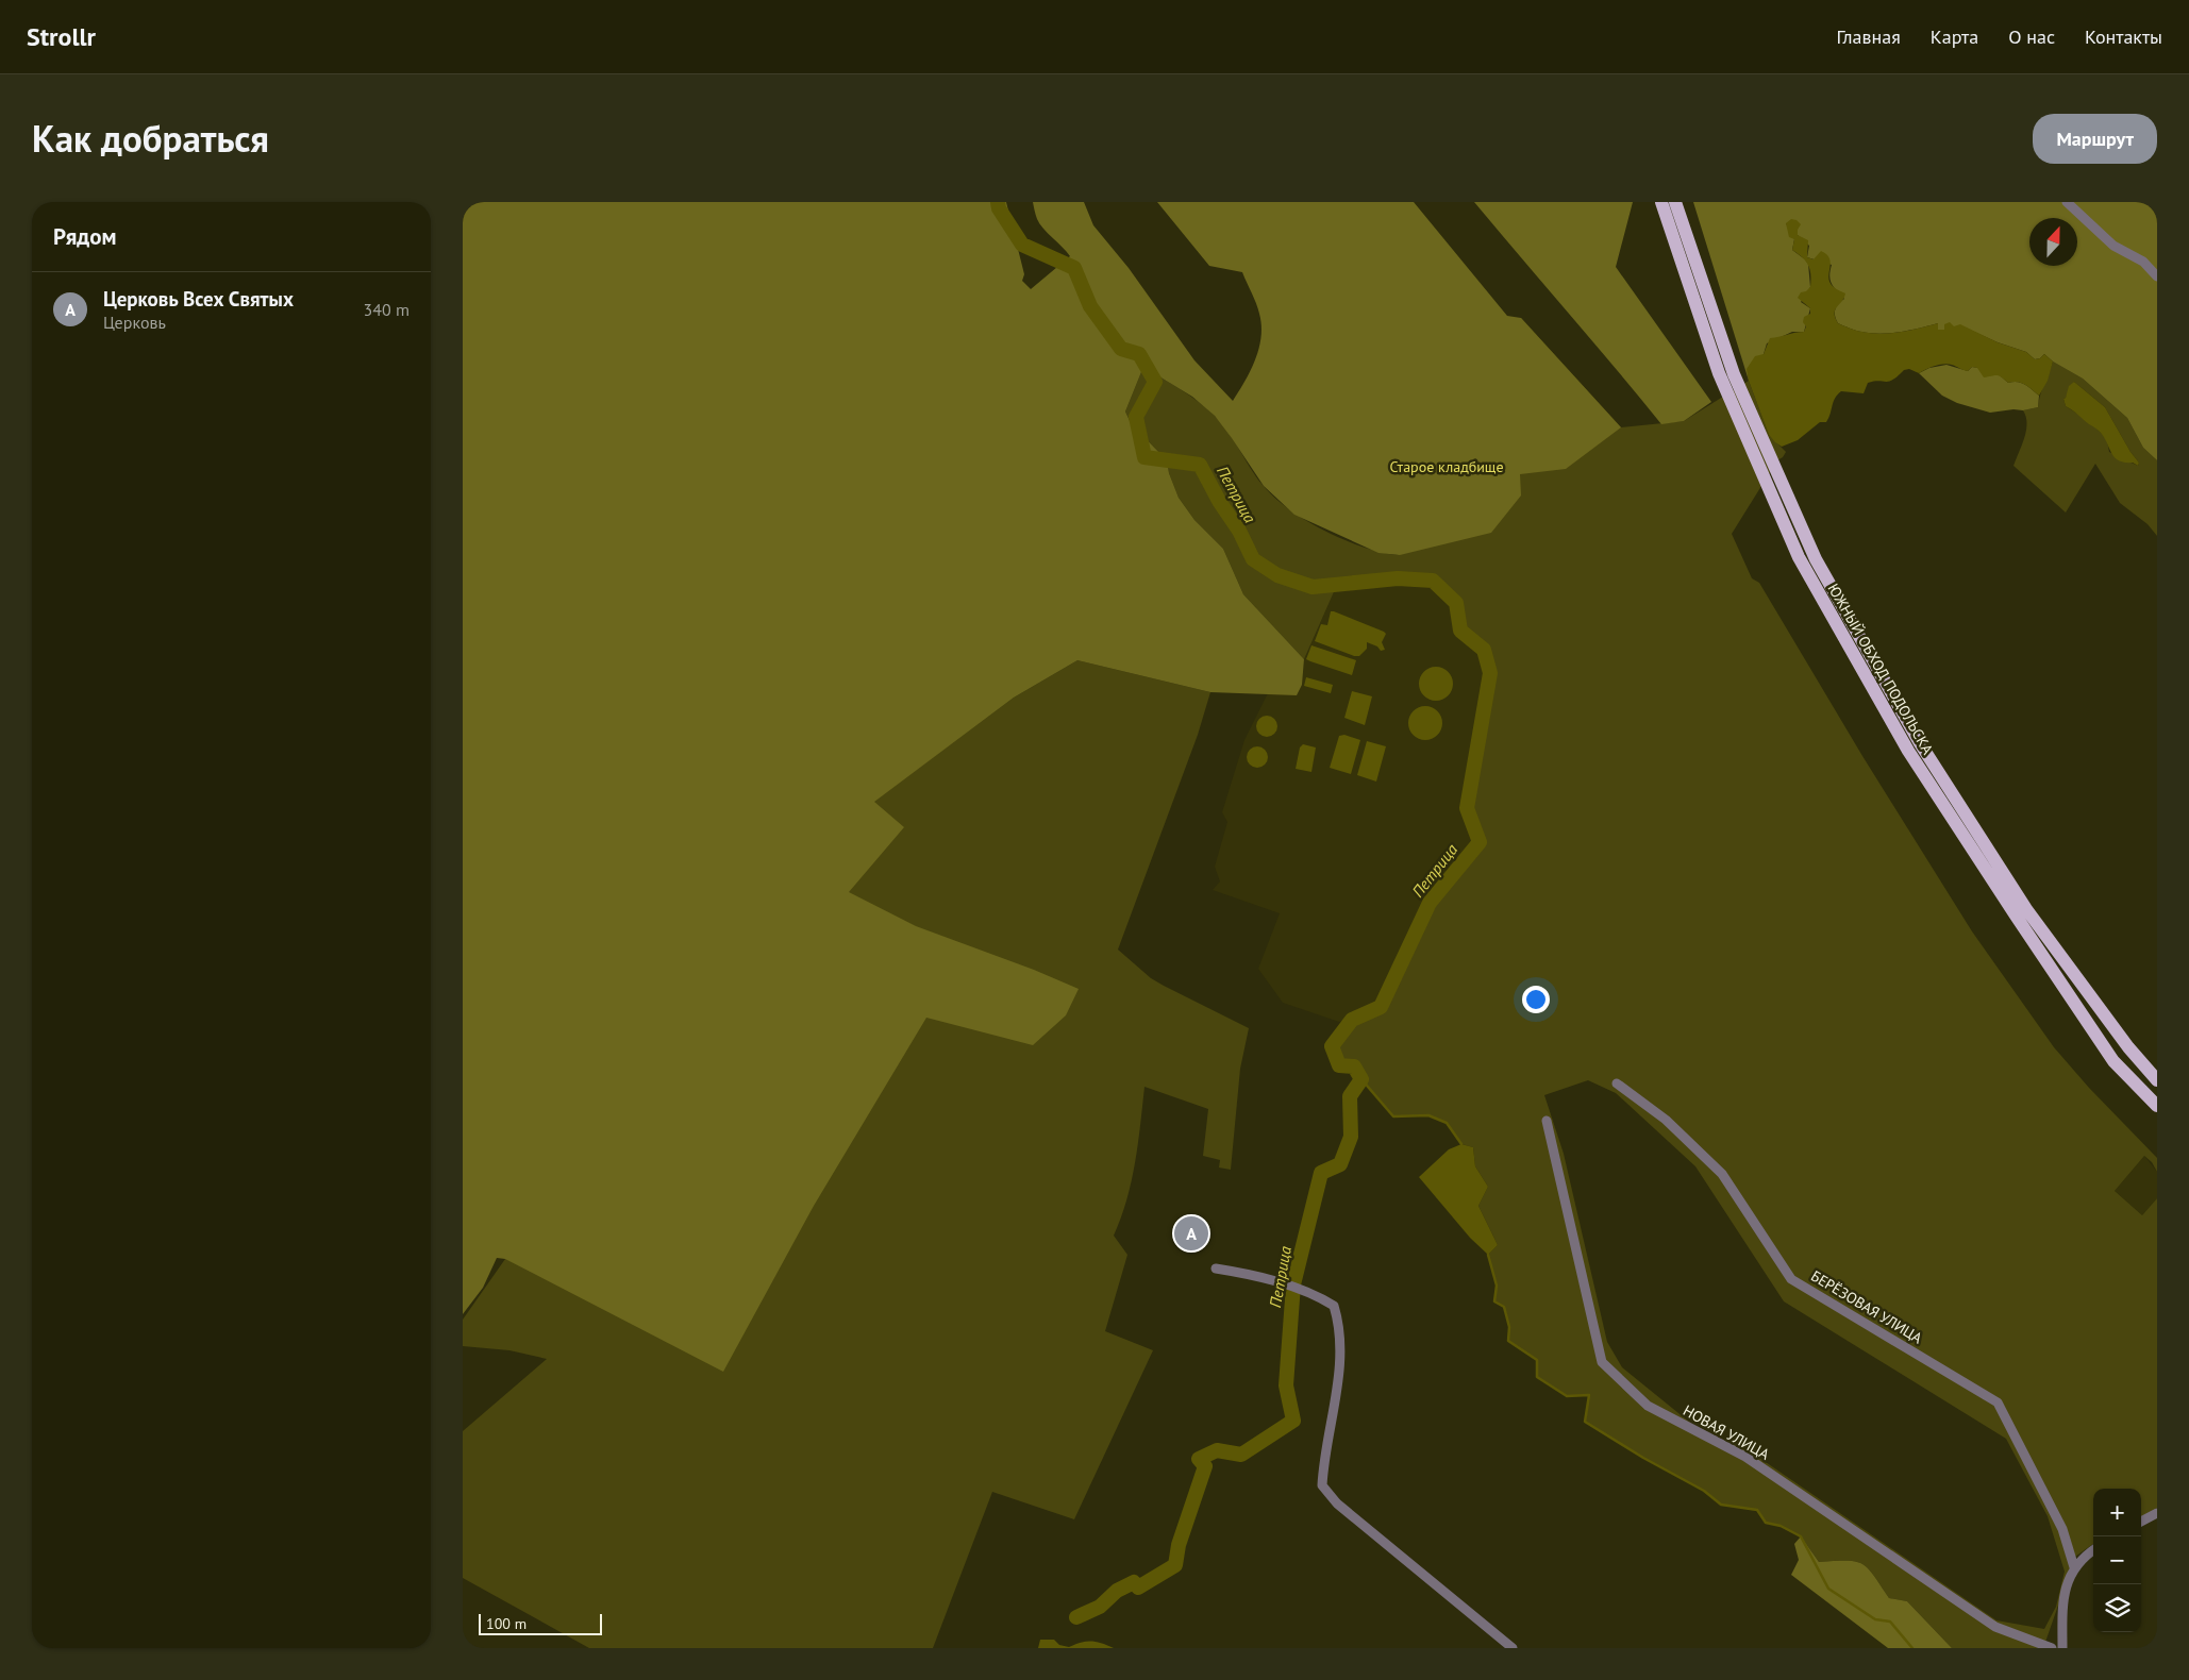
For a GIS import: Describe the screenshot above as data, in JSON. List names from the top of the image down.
{
  "streets": {
    "main road": ["ЮЖНЫЙ ОБХОД ПОДОЛЬСКА"],
    "street": ["БЕРЁЗОВАЯ УЛИЦА", "НОВАЯ УЛИЦА"]
  },
  "water": ["Петрица"],
  "parks": ["Старое кладбище"],
  "scale_bar": "100 m",
  "north": "top",
  "page": {
    "header": "Strollr",
    "nav": [
      "Главная",
      "Карта",
      "О нас",
      "Контакты"
    ],
    "title": "Как добраться",
    "buttons": "Маршрут",
    "heading": "Рядом",
    "list": [
      {
        "mark": "A",
        "name": "Церковь Всех Святых",
        "note": "Церковь",
        "value": "340 m"
      }
    ],
    "pins": "A",
    "map_buttons": ["+", "−"],
    "scale": "100 m"
  }
}
